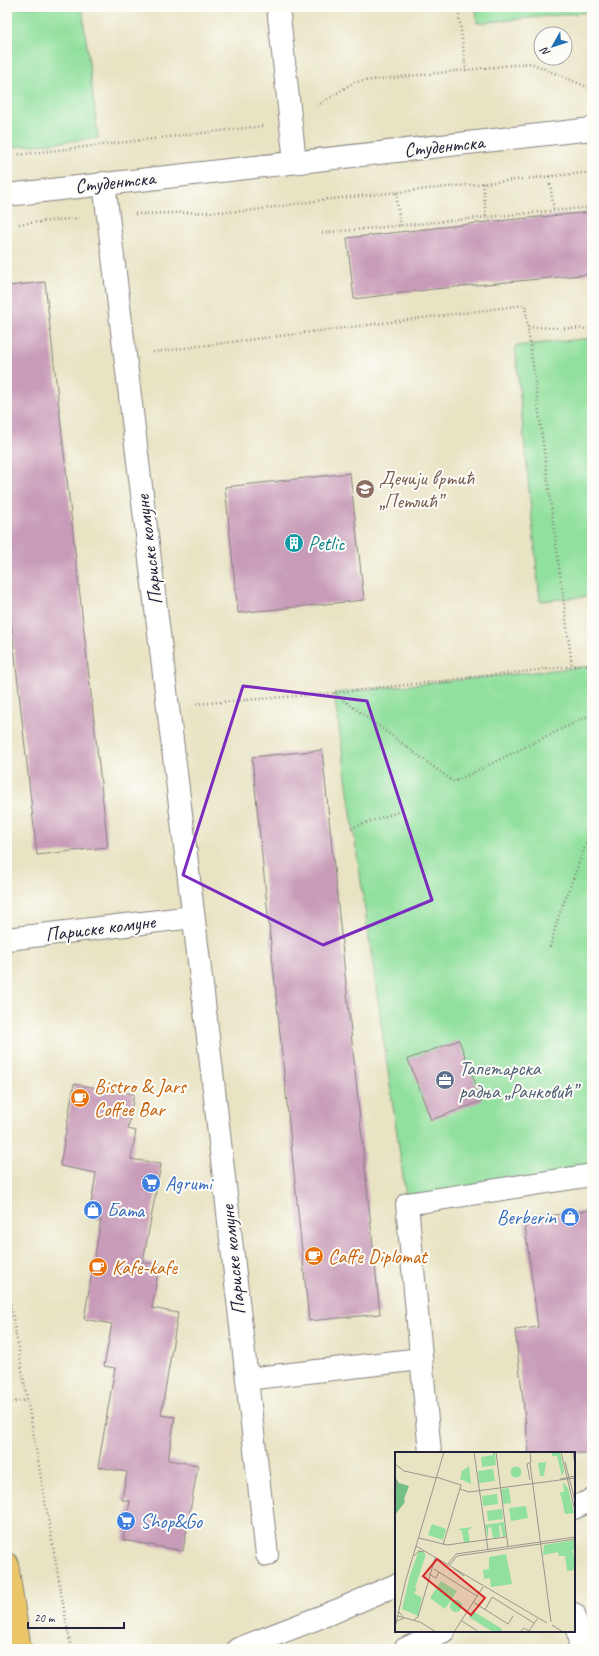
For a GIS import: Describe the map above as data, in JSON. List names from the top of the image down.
{
  "streets": {
    "street": ["Студентска", "Париске комуне"]
  },
  "crossings": [
    ["Студентска", "Париске комуне"]
  ],
  "places": {
    "school or university": ["Дечији вртић „Петлић”"],
    "building": ["Petlic"],
    "office": ["Тапетарска радња „Ранковић”"],
    "cafe": ["Bistro & Jars Coffee Bar", "Caffe Diplomat", "Kafe-kafe"],
    "supermarket": ["Agrumi", "Shop&Go"],
    "shop": ["Бата", "Berberin"]
  },
  "scale_bar": "20 m",
  "north": "bottom left"
}
